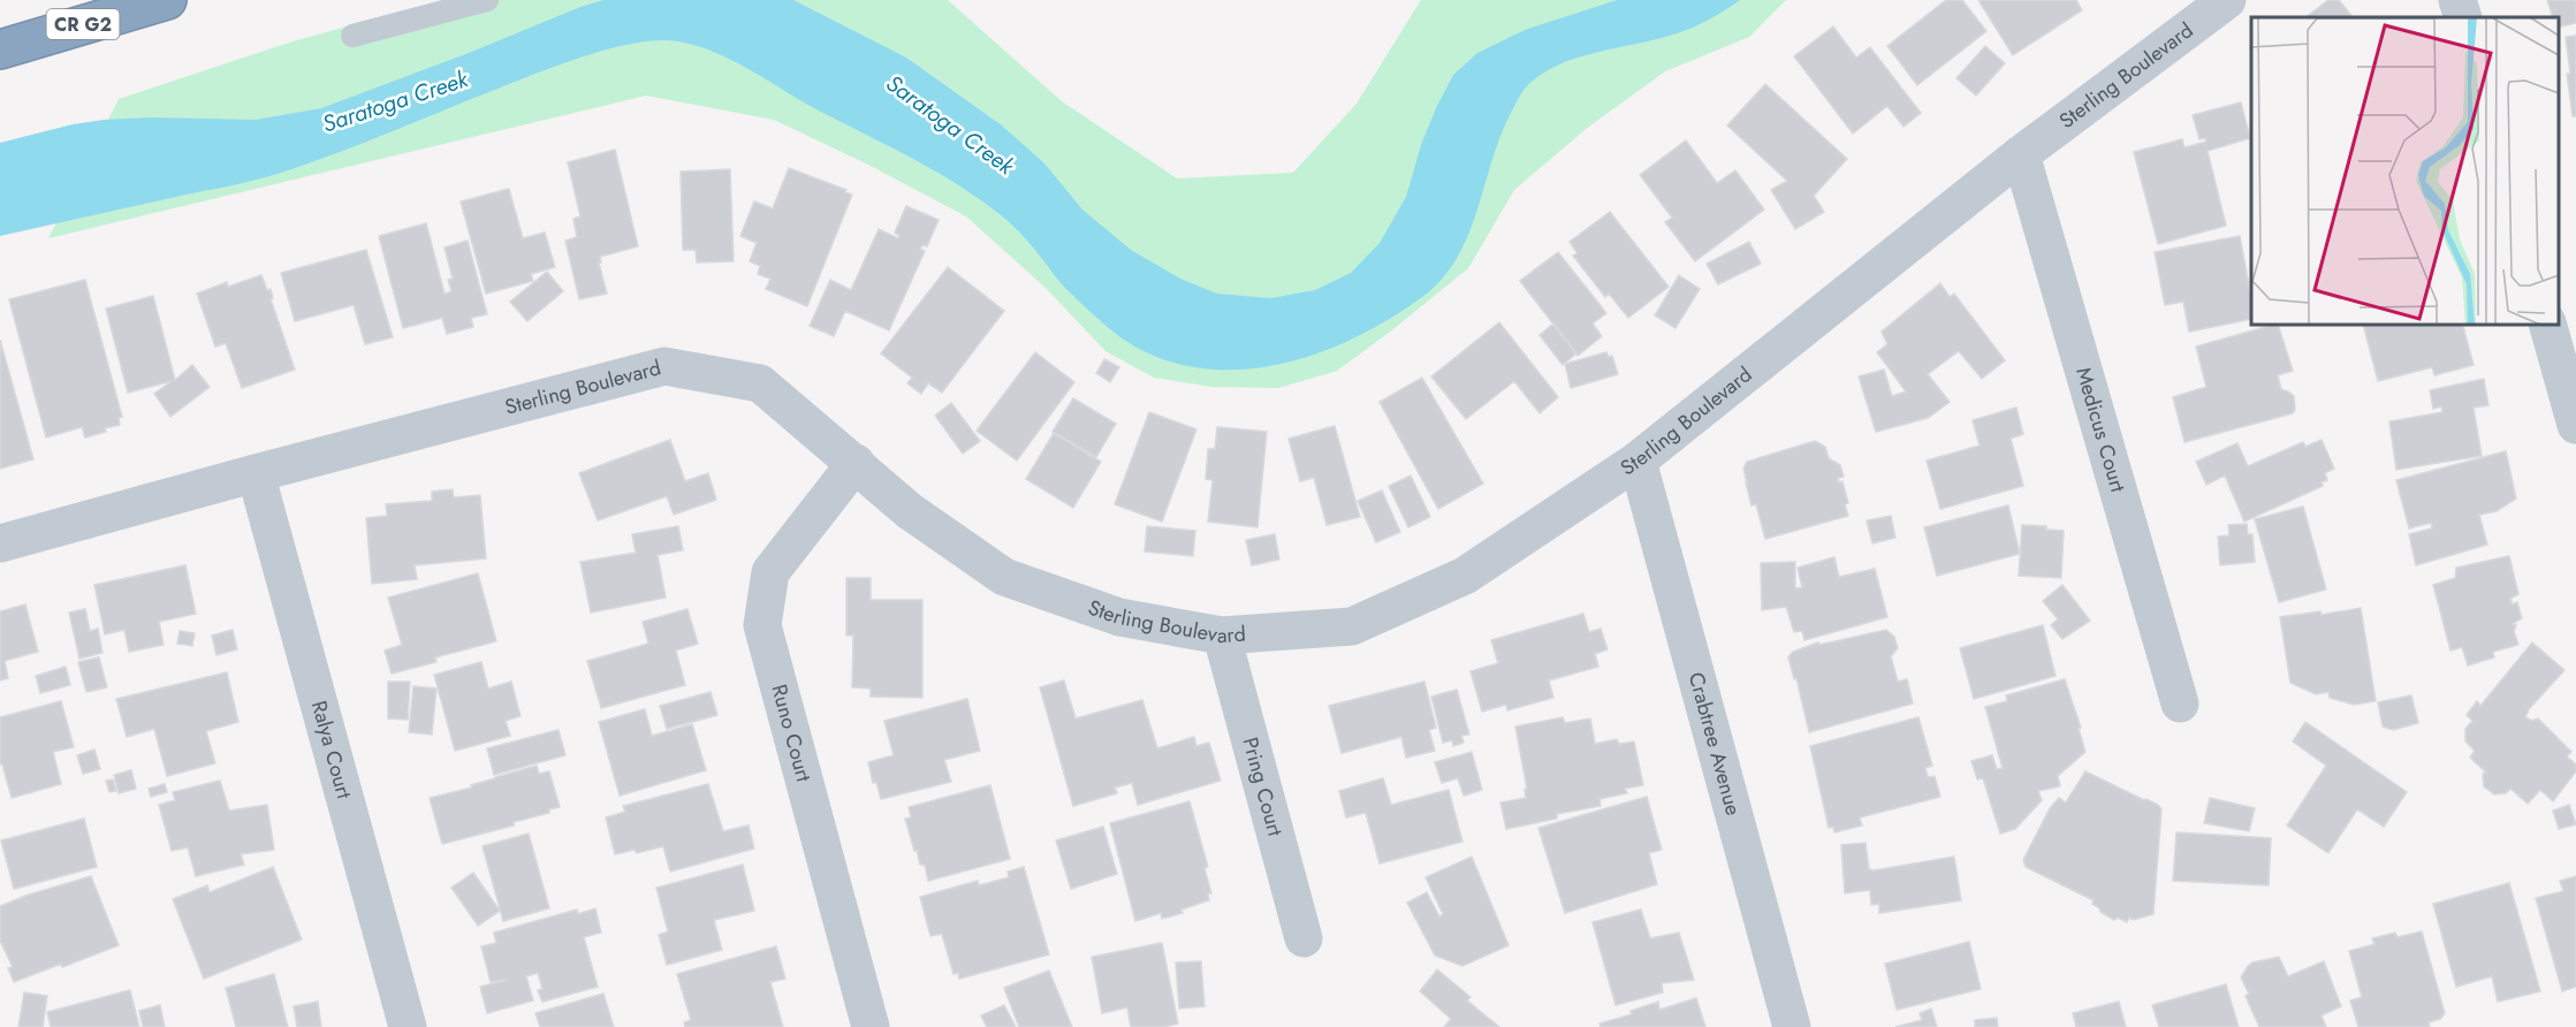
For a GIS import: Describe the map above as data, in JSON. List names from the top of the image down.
{
  "streets": {
    "highway": ["CR G2"],
    "street": [
      "Sterling Boulevard",
      "Medicus Court",
      "Runo Court",
      "Crabtree Avenue",
      "Ralya Court",
      "Pring Court"
    ]
  },
  "crossings": [
    ["Sterling Boulevard", "Medicus Court"],
    ["Sterling Boulevard", "Runo Court"],
    ["Sterling Boulevard", "Crabtree Avenue"],
    ["Sterling Boulevard", "Ralya Court"],
    ["Sterling Boulevard", "Pring Court"]
  ],
  "water": ["Saratoga Creek"]
}
